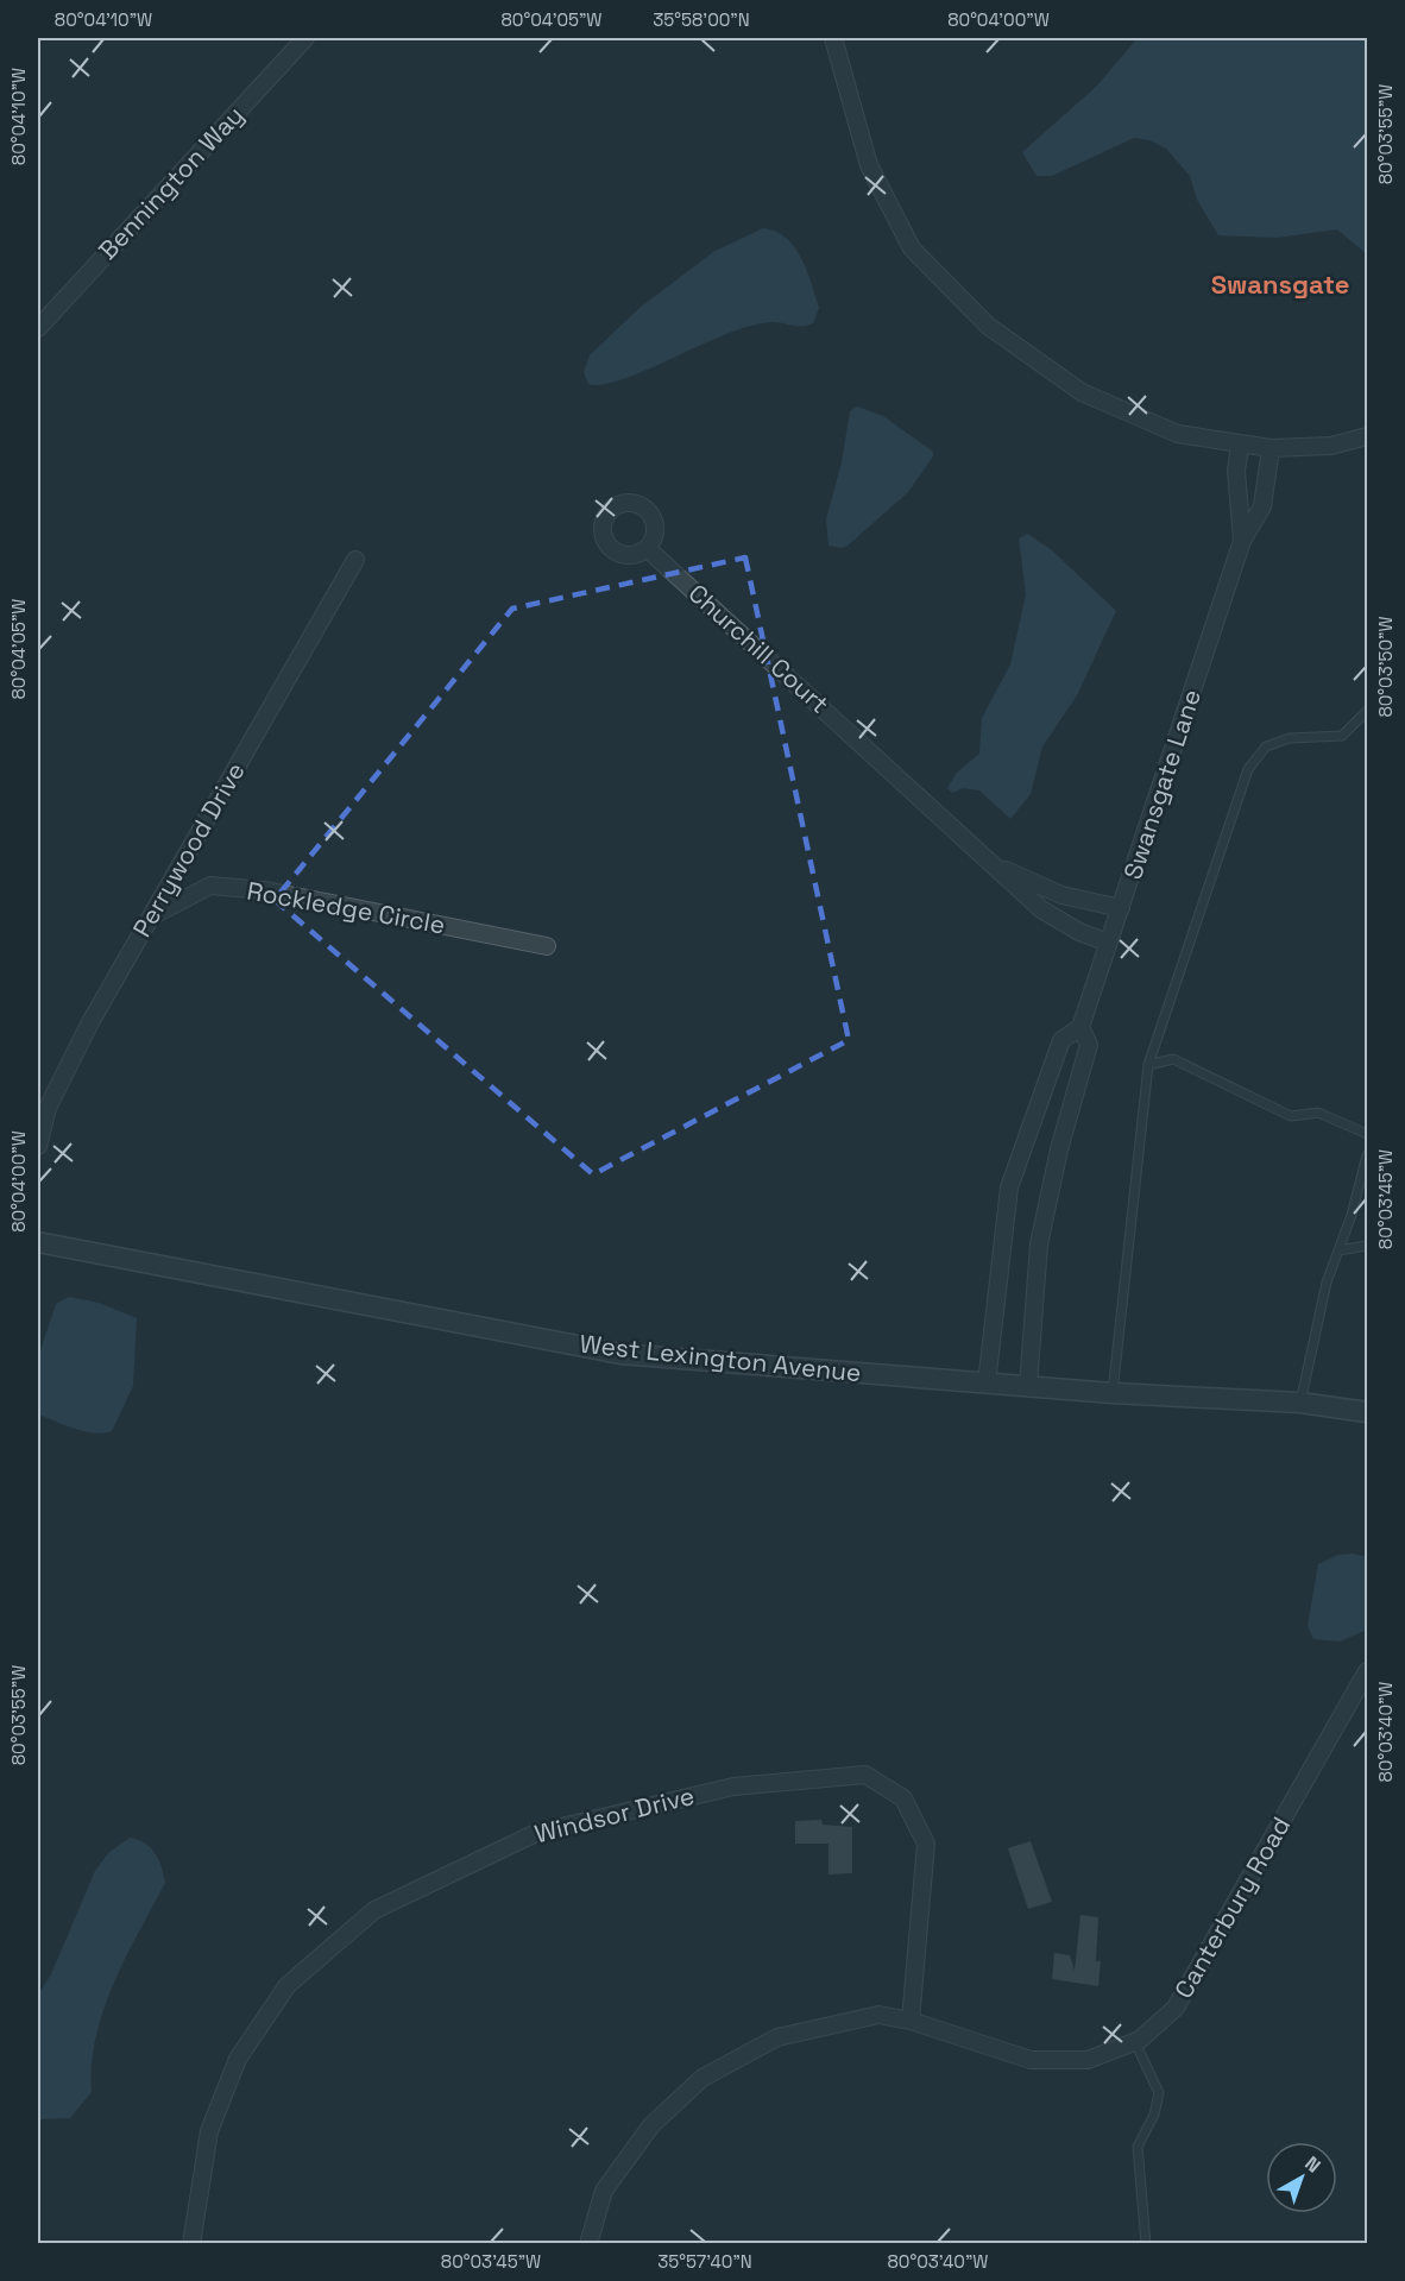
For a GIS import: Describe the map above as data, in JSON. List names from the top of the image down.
{
  "streets": {
    "street": [
      "Bennington Way",
      "Churchill Court",
      "Swansgate Lane",
      "Perrywood Drive",
      "Rockledge Circle",
      "West Lexington Avenue",
      "Windsor Drive",
      "Canterbury Road"
    ]
  },
  "crossings": [
    ["Churchill Court", "Swansgate Lane"],
    ["Swansgate Lane", "West Lexington Avenue"],
    ["Perrywood Drive", "Rockledge Circle"],
    ["Windsor Drive", "Canterbury Road"]
  ],
  "districts": ["Swansgate"],
  "north": "top right",
  "coordinates": [
    "80°04'10\"W",
    "80°04'05\"W",
    "35°58'00\"N",
    "80°04'00\"W",
    "80°03'55\"W",
    "80°03'50\"W",
    "80°03'45\"W",
    "80°03'40\"W",
    "35°57'40\"N"
  ]
}
